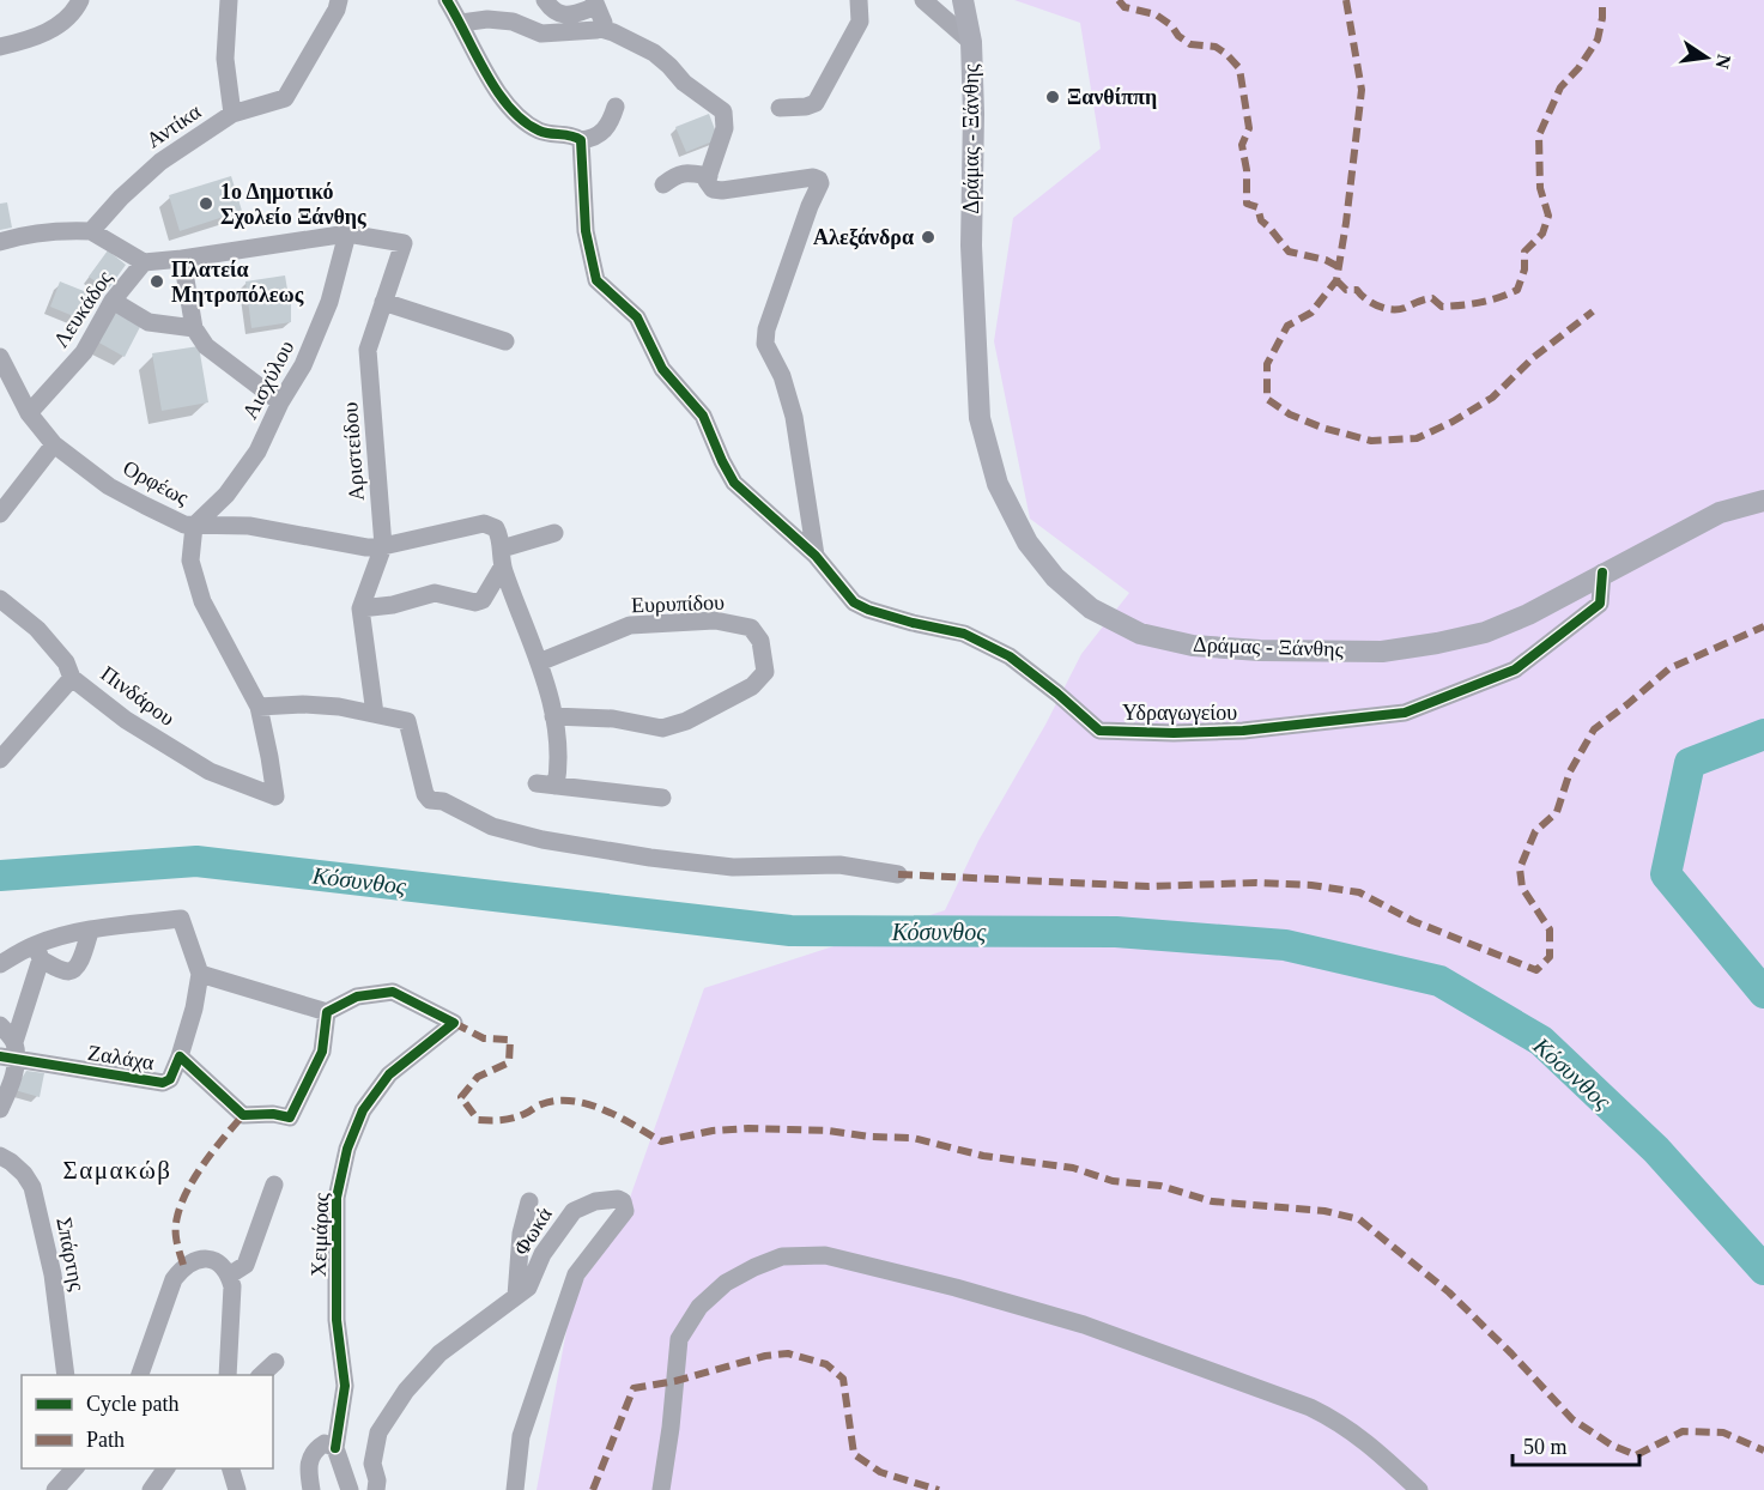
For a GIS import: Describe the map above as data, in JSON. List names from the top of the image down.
{
  "streets": {
    "main road": ["Δράμας - Ξάνθης"],
    "street": [
      "Αντίκα",
      "Λευκάδος",
      "Αισχύλου",
      "Αριστείδου",
      "Ορφέως",
      "Ευρυπίδου",
      "Πινδάρου",
      "Υδραγωγείου",
      "Ζαλάχα",
      "Φωκά",
      "Χειμάρας",
      "Σπάρτης"
    ]
  },
  "crossings": [
    ["Δράμας - Ξάνθης", "Υδραγωγείου"],
    ["Λευκάδος", "Ορφέως"],
    ["Αισχύλου", "Αριστείδου"],
    ["Αισχύλου", "Ορφέως"],
    ["Ορφέως", "Πινδάρου"],
    ["Ζαλάχα", "Χειμάρας"]
  ],
  "districts": ["Σαμακώβ"],
  "water": ["Κόσυνθος"],
  "places": [
    "Ξανθίππη",
    "1ο Δημοτικό Σχολείο Ξάνθης",
    "Αλεξάνδρα",
    "Πλατεία Μητροπόλεως"
  ],
  "legend": ["Cycle path", "Path"],
  "scale_bar": "50 m",
  "north": "right"
}
